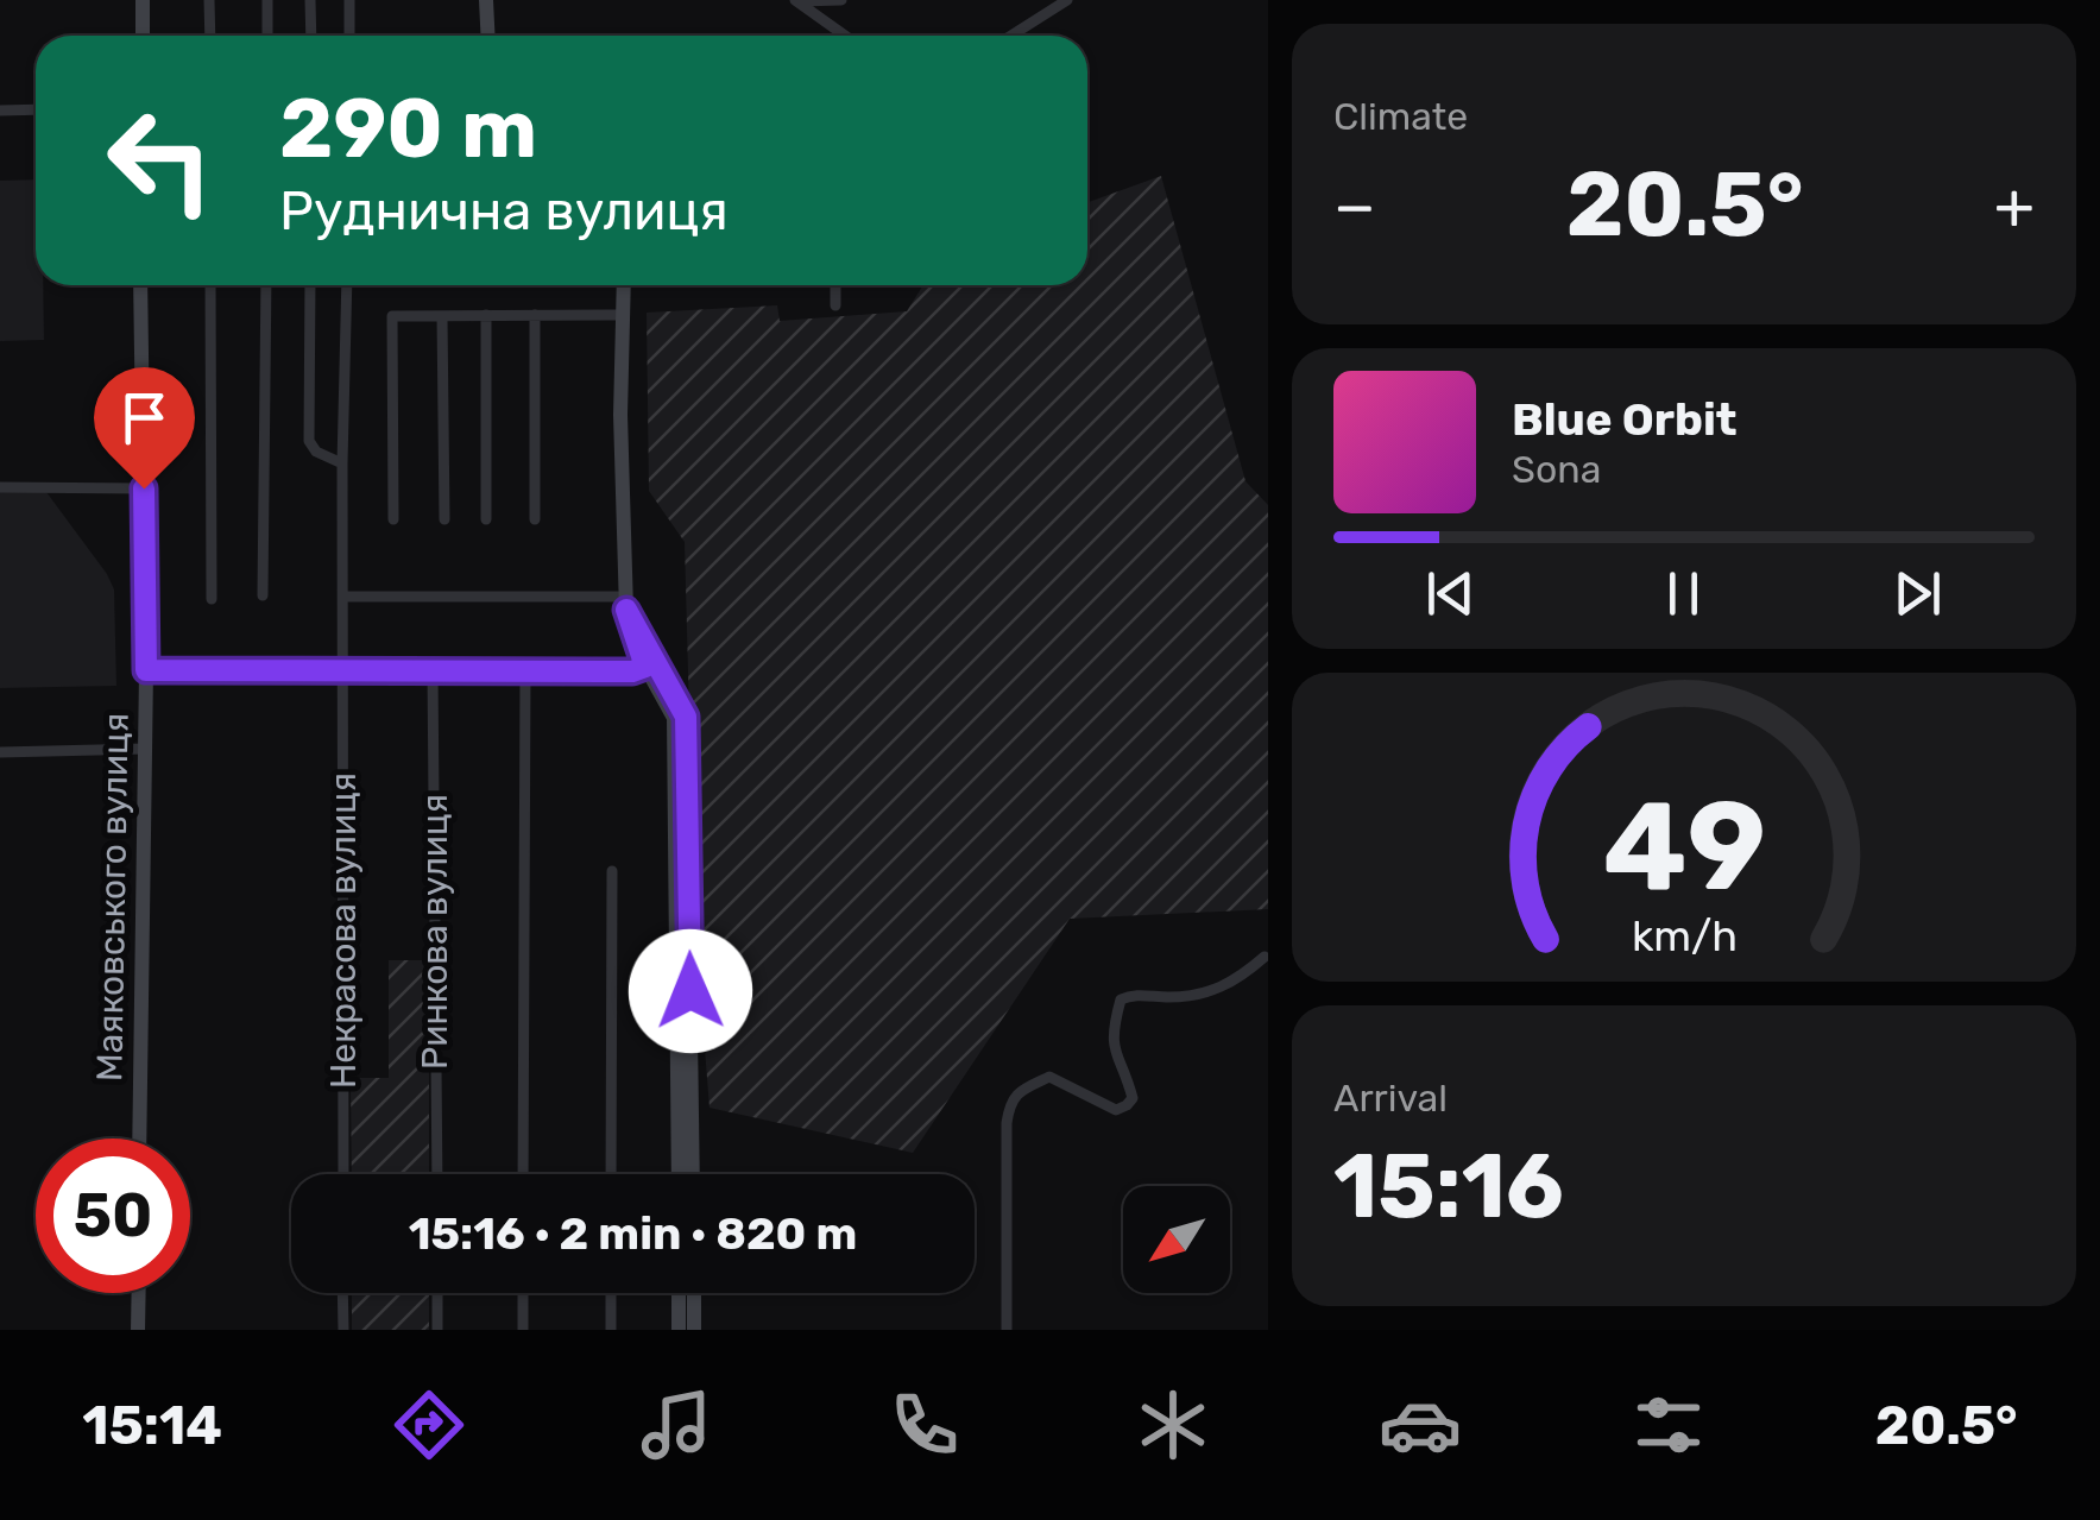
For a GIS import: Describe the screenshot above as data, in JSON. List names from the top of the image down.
{
  "streets": {
    "main road": ["Маяковського вулиця"],
    "street": ["Некрасова вулиця", "Ринкова вулиця"]
  },
  "north": "bottom left",
  "page": {
    "tile": [
      "Climate",
      ["Arrival", "15:16"]
    ],
    "turn": ["290 m", "Руднична вулиця"],
    "heat": ["−", "20.5°", "+"],
    "song": ["Blue Orbit", "Sona"],
    "limit": "50",
    "trip": "15:16 · 2 min · 820 m",
    "tabs": ["15:14", "20.5°"],
    "gauge": ["49", "km/h"]
  }
}
